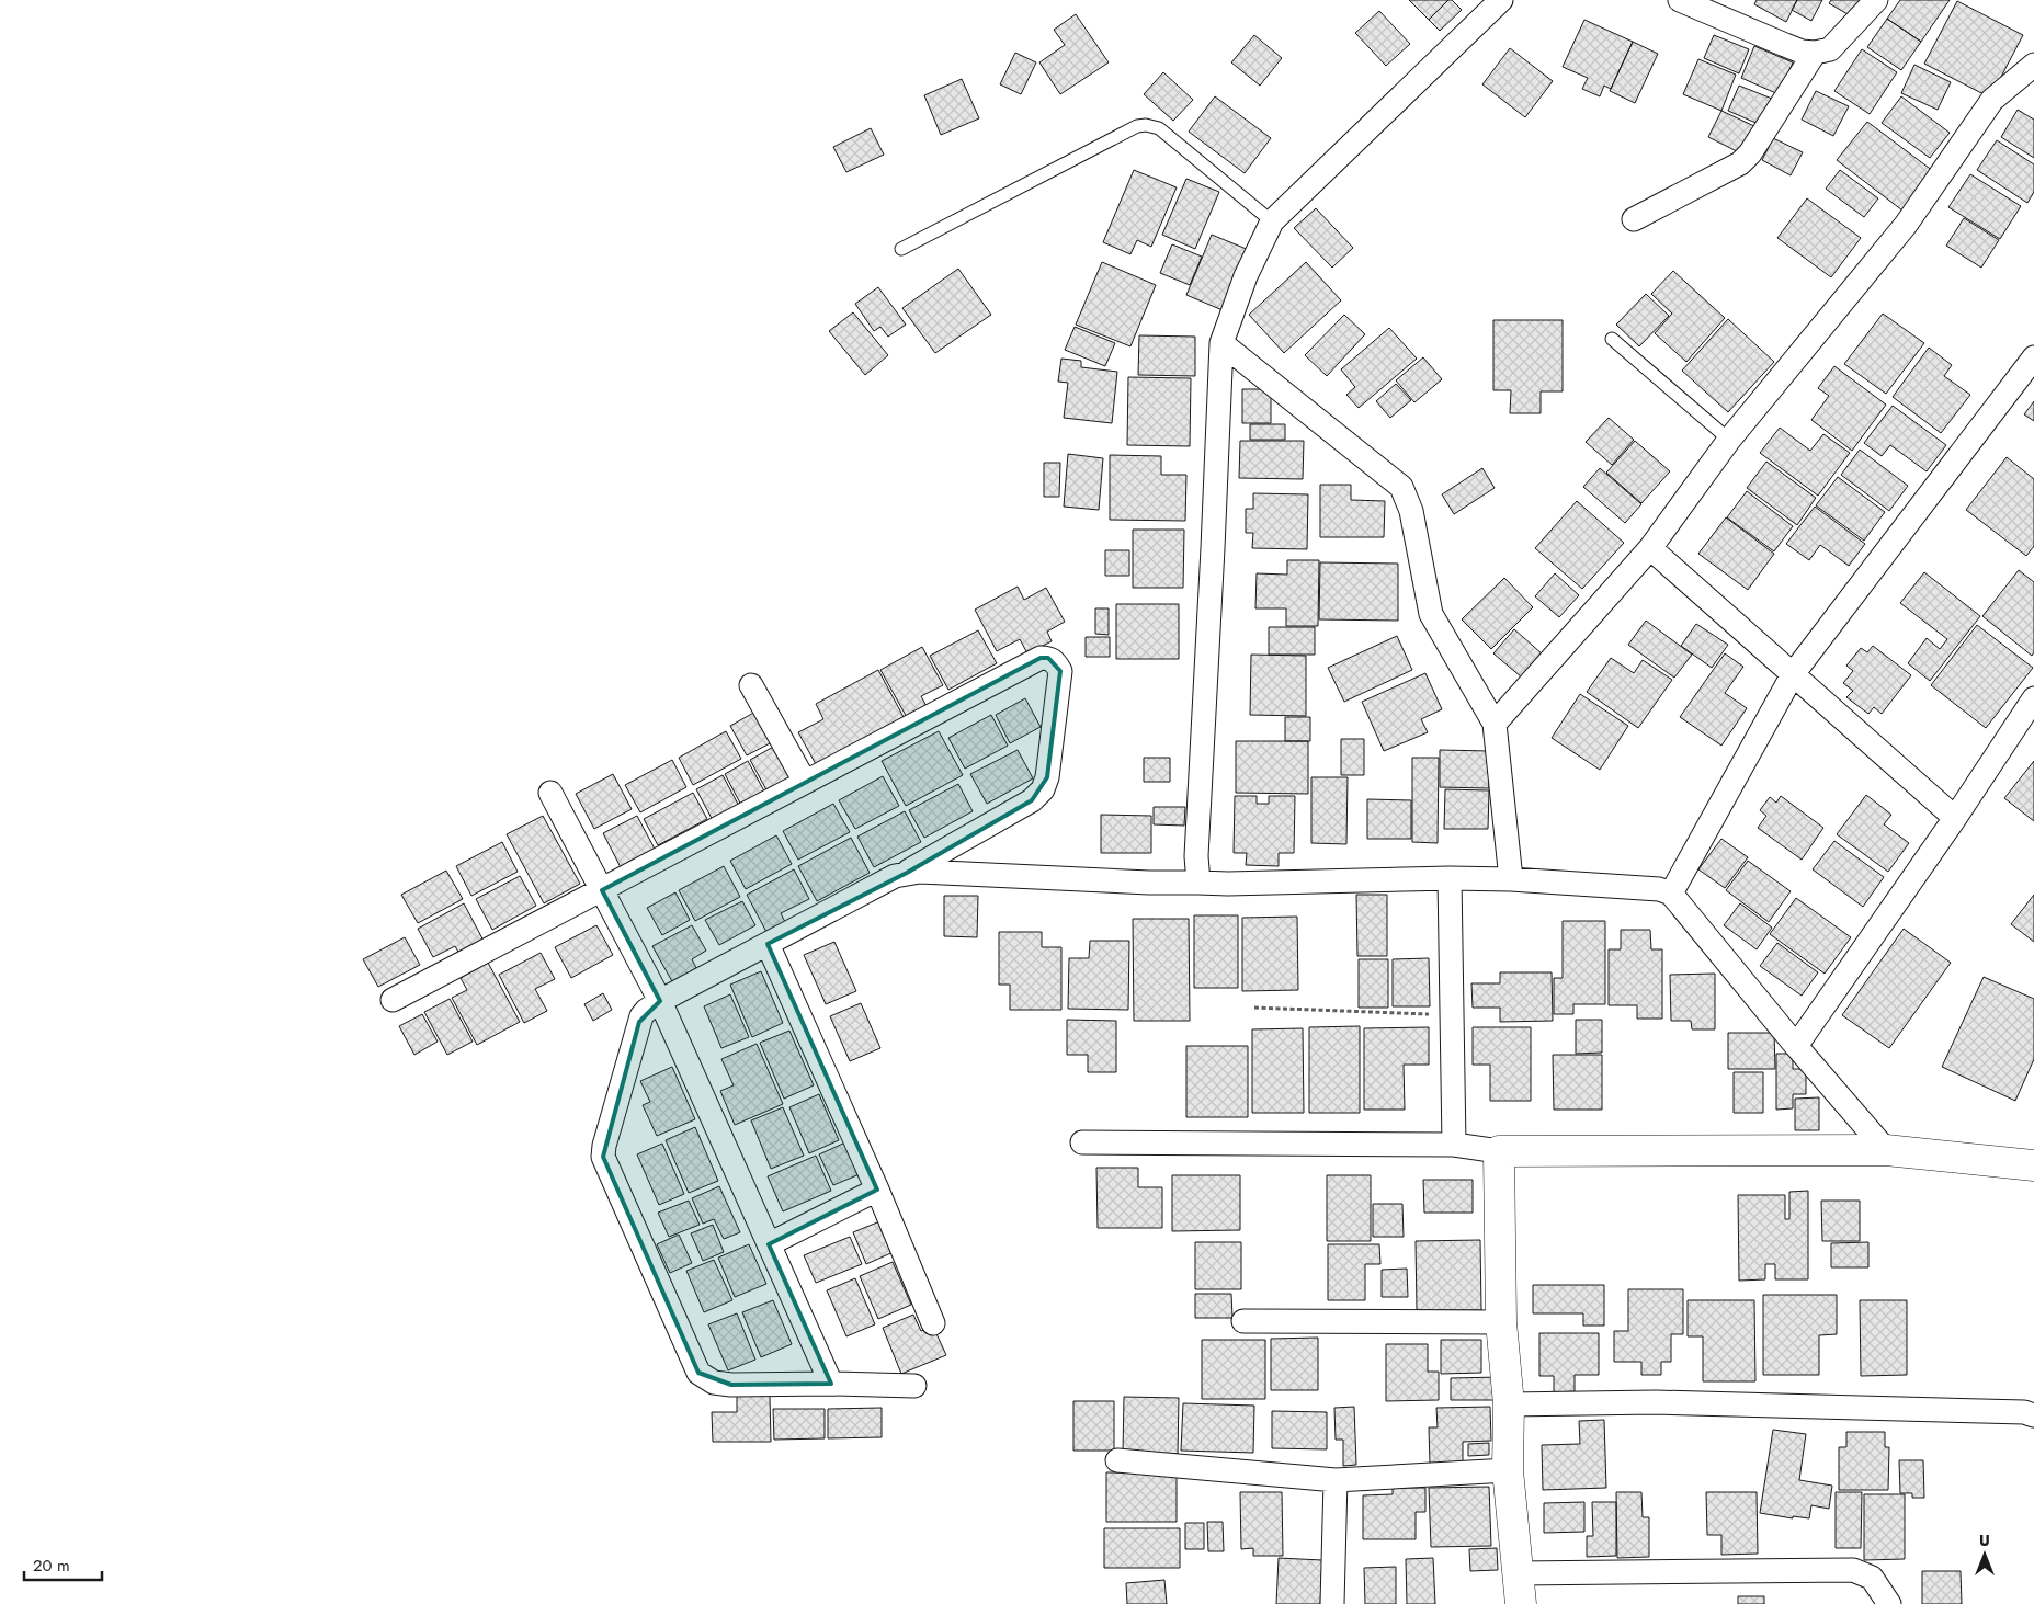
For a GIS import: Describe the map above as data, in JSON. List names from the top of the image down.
{
  "scale_bar": "20 m",
  "north": "top"
}
